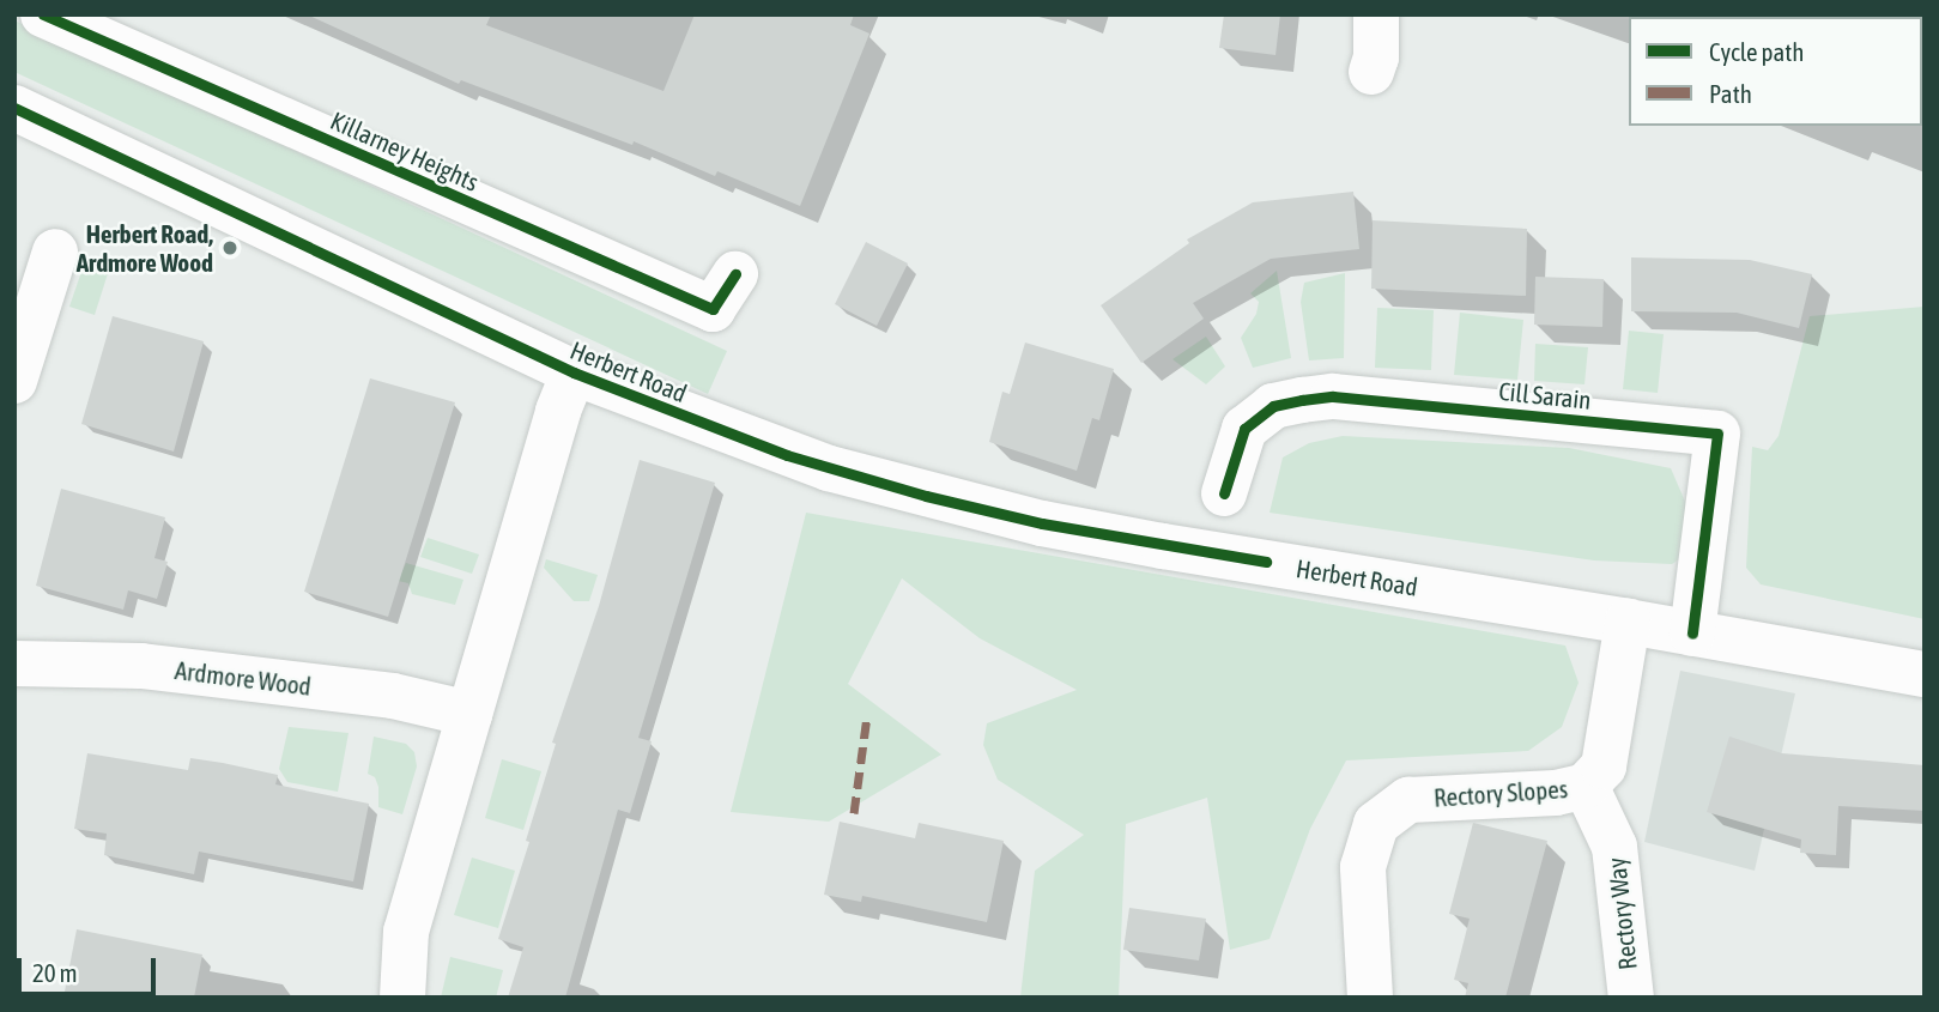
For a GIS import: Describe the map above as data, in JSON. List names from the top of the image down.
{
  "streets": {
    "street": [
      "Killarney Heights",
      "Herbert Road",
      "Cill Sarain",
      "Ardmore Wood",
      "Rectory Slopes",
      "Rectory Way"
    ]
  },
  "crossings": [
    ["Herbert Road", "Cill Sarain"],
    ["Herbert Road", "Rectory Slopes"],
    ["Rectory Slopes", "Rectory Way"]
  ],
  "places": ["Herbert Road, Ardmore Wood"],
  "legend": ["Cycle path", "Path"],
  "scale_bar": "20 m"
}
